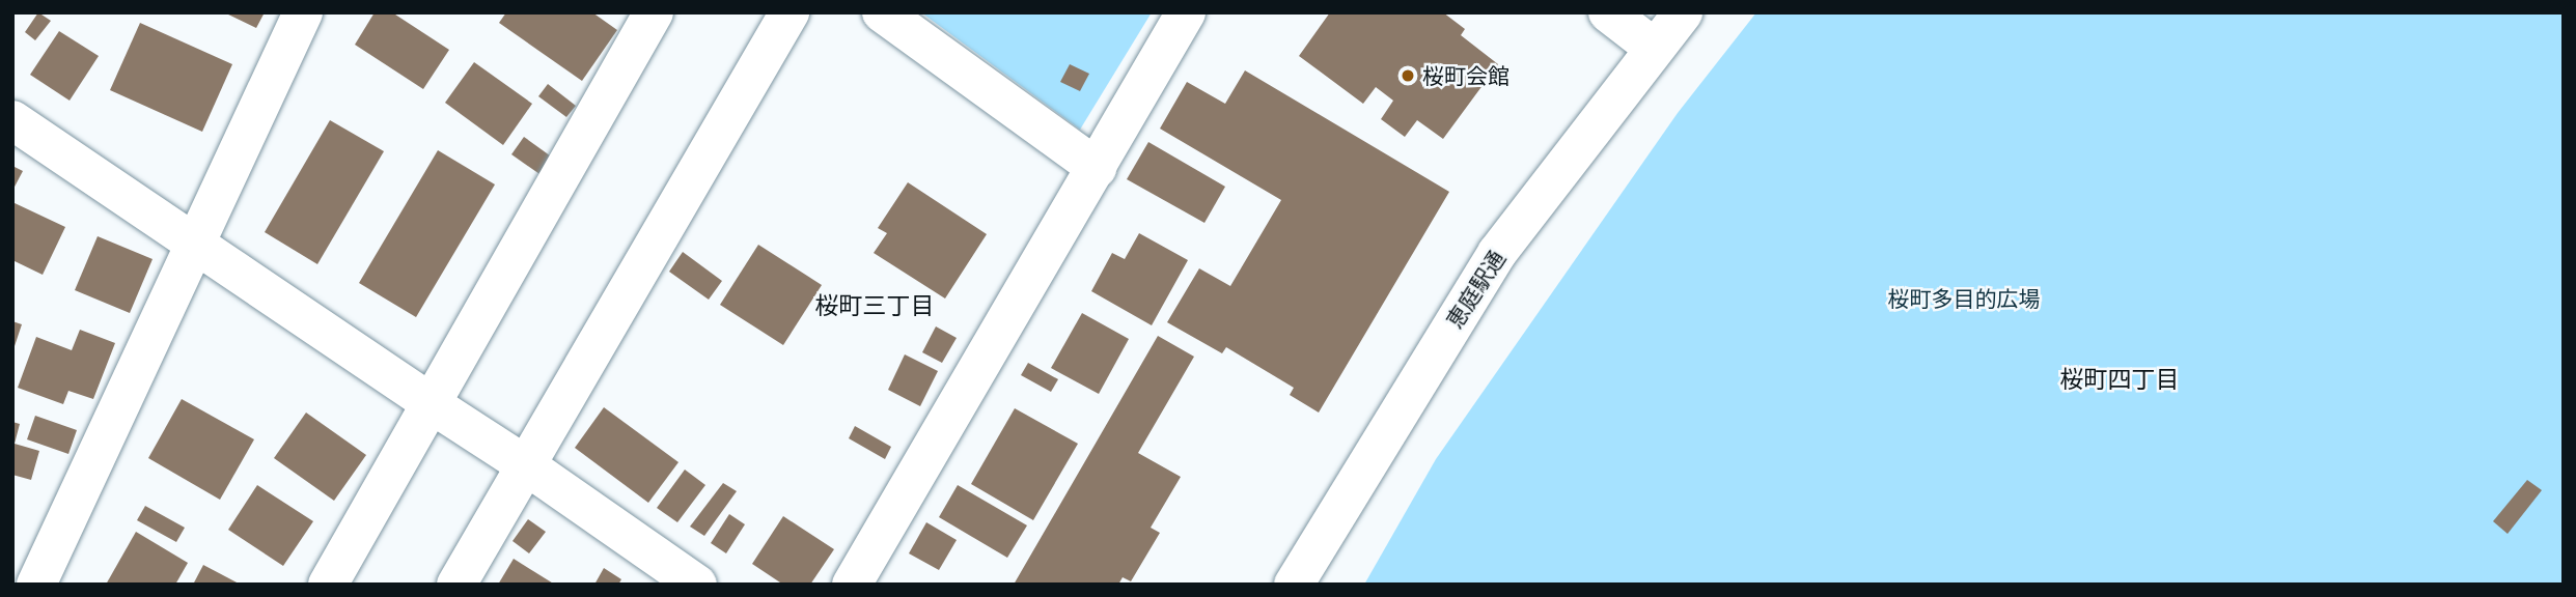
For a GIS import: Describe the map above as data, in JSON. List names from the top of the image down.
{
  "streets": {
    "street": ["恵庭駅通"]
  },
  "districts": ["桜町三丁目", "桜町四丁目"],
  "parks": ["桜町多目的広場"],
  "places": ["桜町会館"]
}
